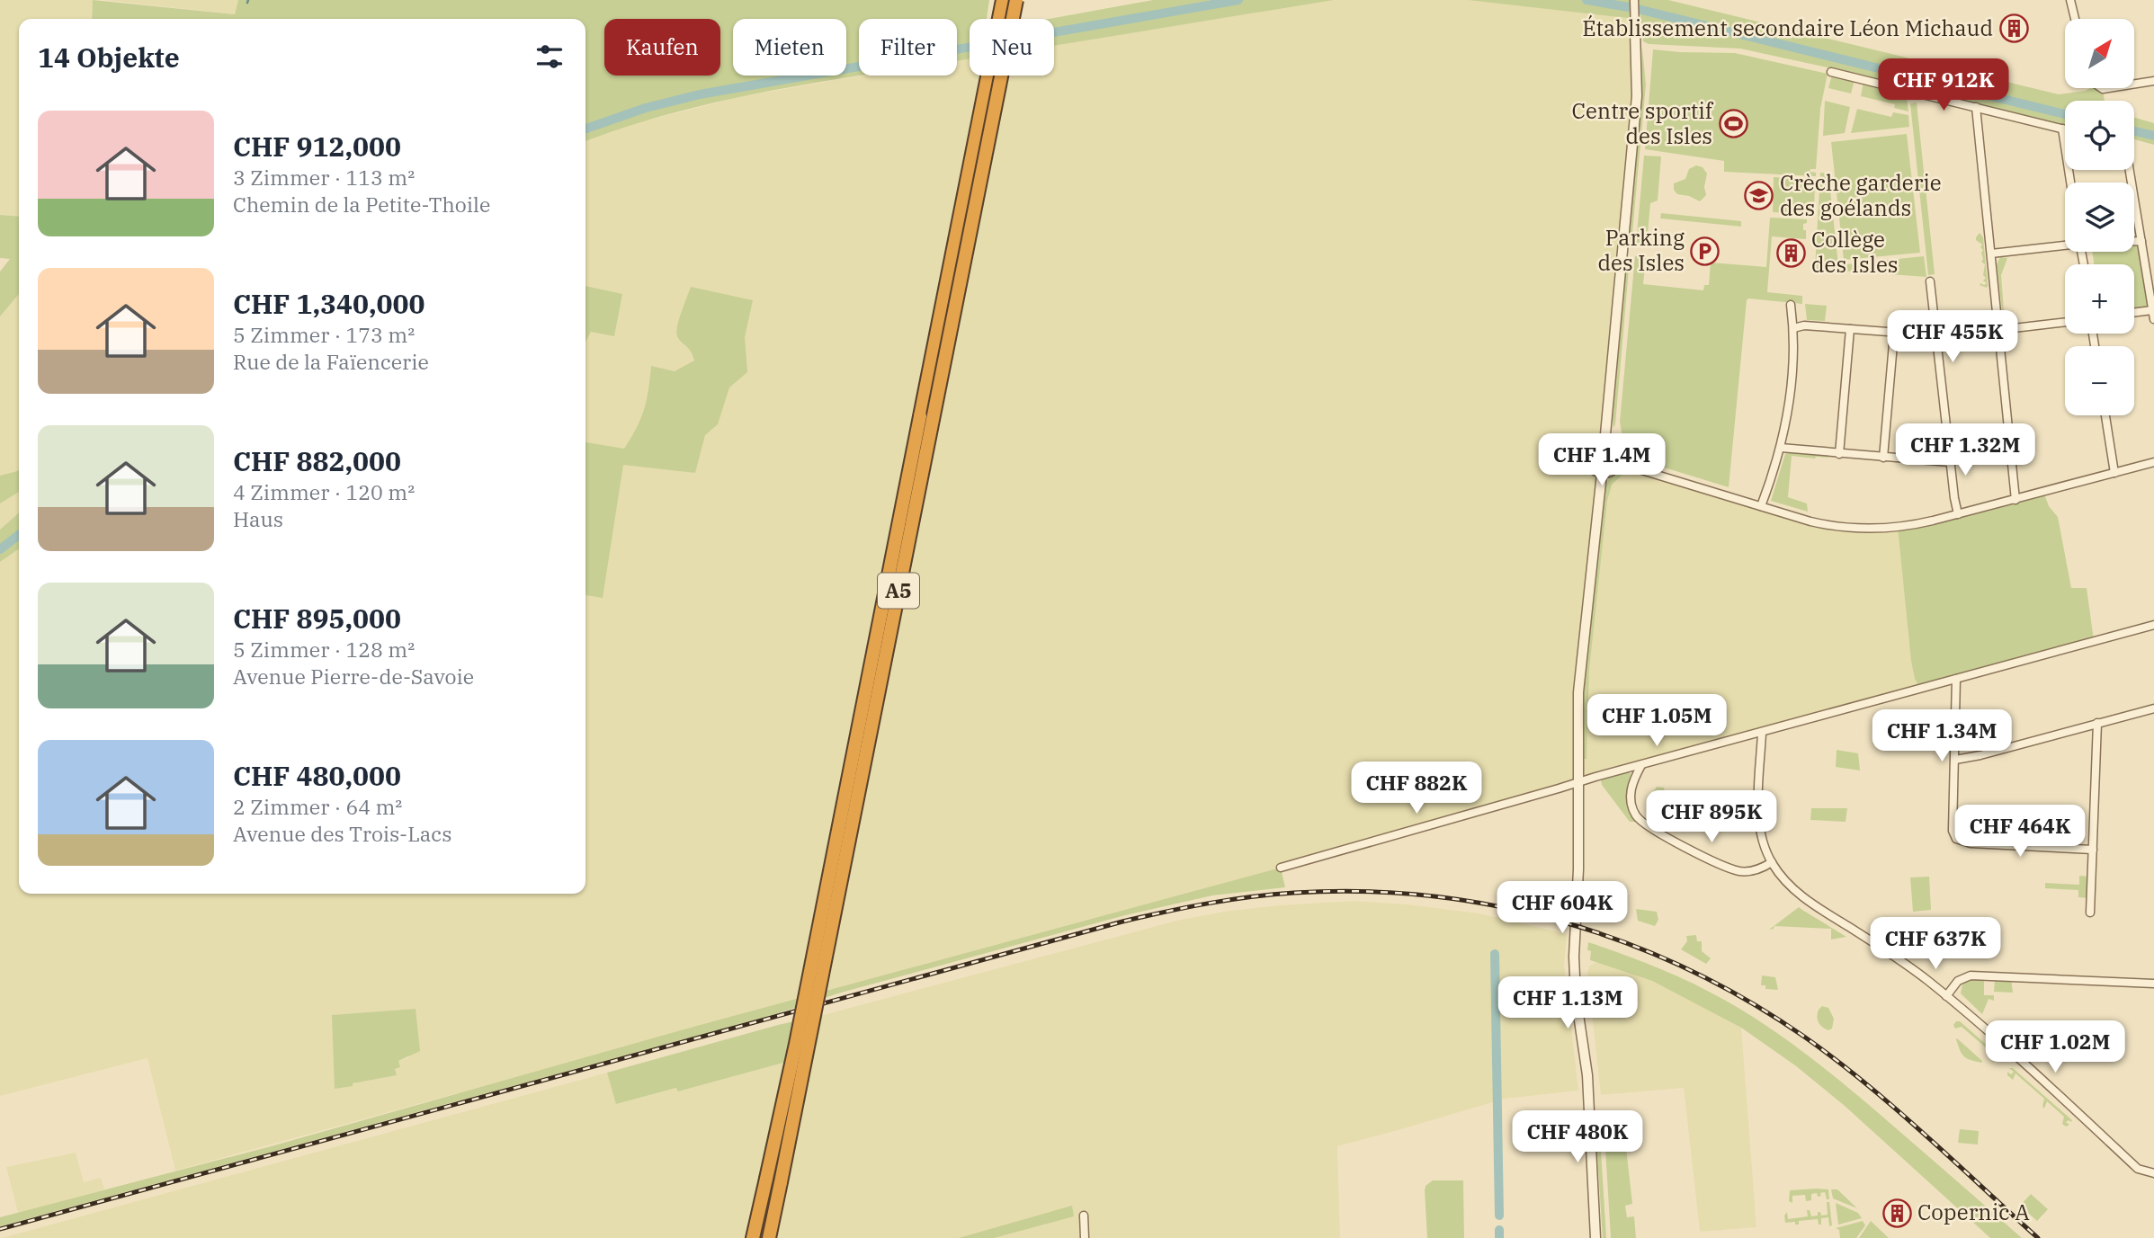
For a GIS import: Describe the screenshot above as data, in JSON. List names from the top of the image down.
{
  "streets": {
    "highway": ["A5"]
  },
  "places": {
    "building": ["Établissement secondaire Léon Michaud", "Collège des Isles", "Copernic A"],
    "sports": ["Centre sportif des Isles"],
    "school or university": ["Crèche garderie des goélands"],
    "parking": ["Parking des Isles"]
  },
  "north": "top right",
  "page": {
    "map_buttons": ["+", "−"],
    "chip": [
      "Kaufen",
      "Mieten",
      "Filter",
      "Neu"
    ],
    "heading": "14 Objekte",
    "price": [
      "CHF 912K",
      "CHF 455K",
      "CHF 1.32M",
      "CHF 1.4M",
      "CHF 1.05M",
      "CHF 1.34M",
      "CHF 882K",
      "CHF 895K",
      "CHF 464K",
      "CHF 604K",
      "CHF 637K",
      "CHF 1.13M",
      "CHF 1.02M",
      "CHF 480K"
    ],
    "list": [
      {
        "name": "CHF 912,000",
        "note": "3 Zimmer · 113 m² · Chemin de la Petite-Thoile"
      },
      {
        "name": "CHF 1,340,000",
        "note": "5 Zimmer · 173 m² · Rue de la Faïencerie"
      },
      {
        "name": "CHF 882,000",
        "note": "4 Zimmer · 120 m² · Haus"
      },
      {
        "name": "CHF 895,000",
        "note": "5 Zimmer · 128 m² · Avenue Pierre-de-Savoie"
      },
      {
        "name": "CHF 480,000",
        "note": "2 Zimmer · 64 m² · Avenue des Trois-Lacs"
      }
    ]
  }
}
